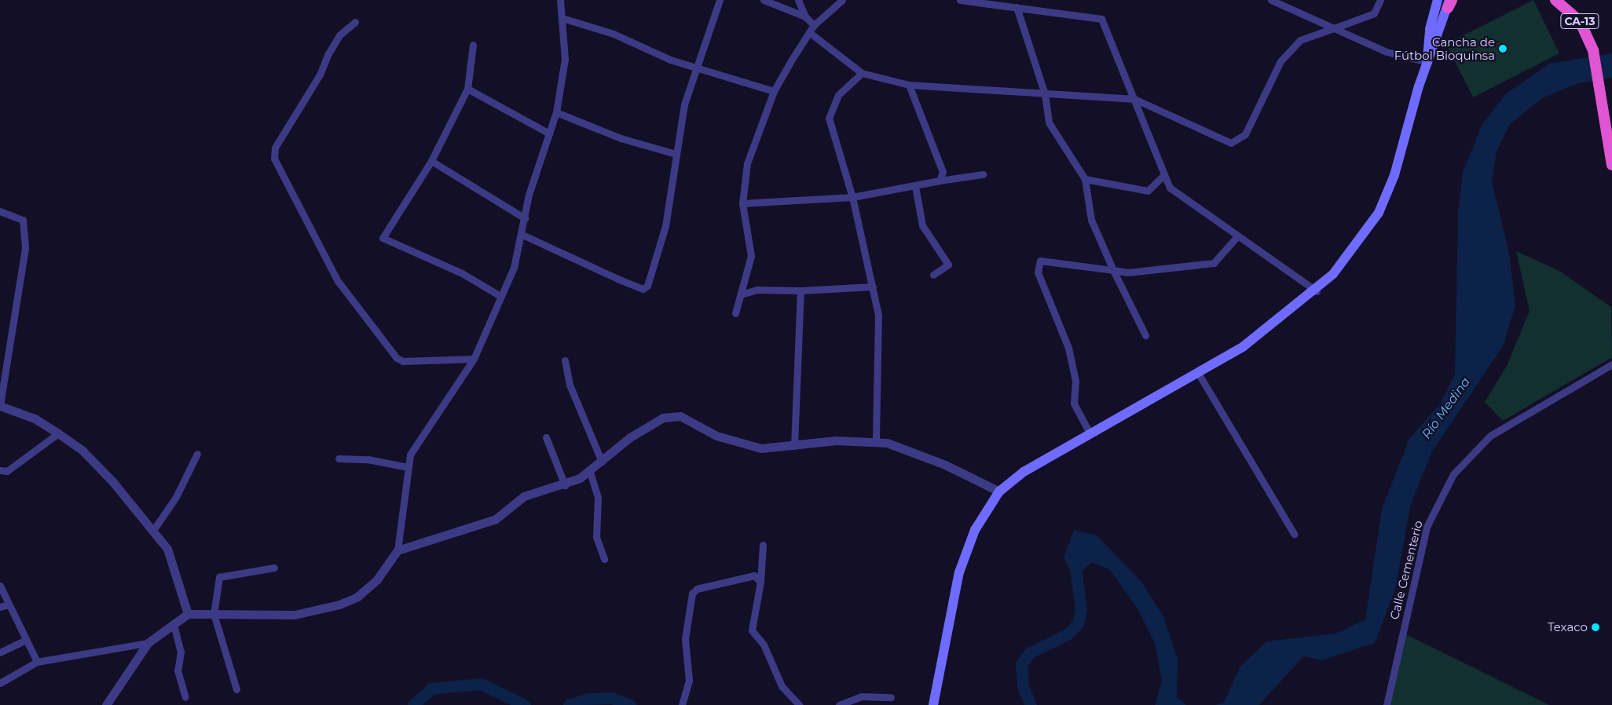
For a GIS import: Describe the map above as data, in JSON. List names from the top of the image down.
{
  "streets": {
    "highway": ["CA-13"],
    "street": ["Calle Cementerio"]
  },
  "water": ["Río Medina"],
  "places": ["Cancha de Fútbol Bioquinsa", "Texaco"]
}
